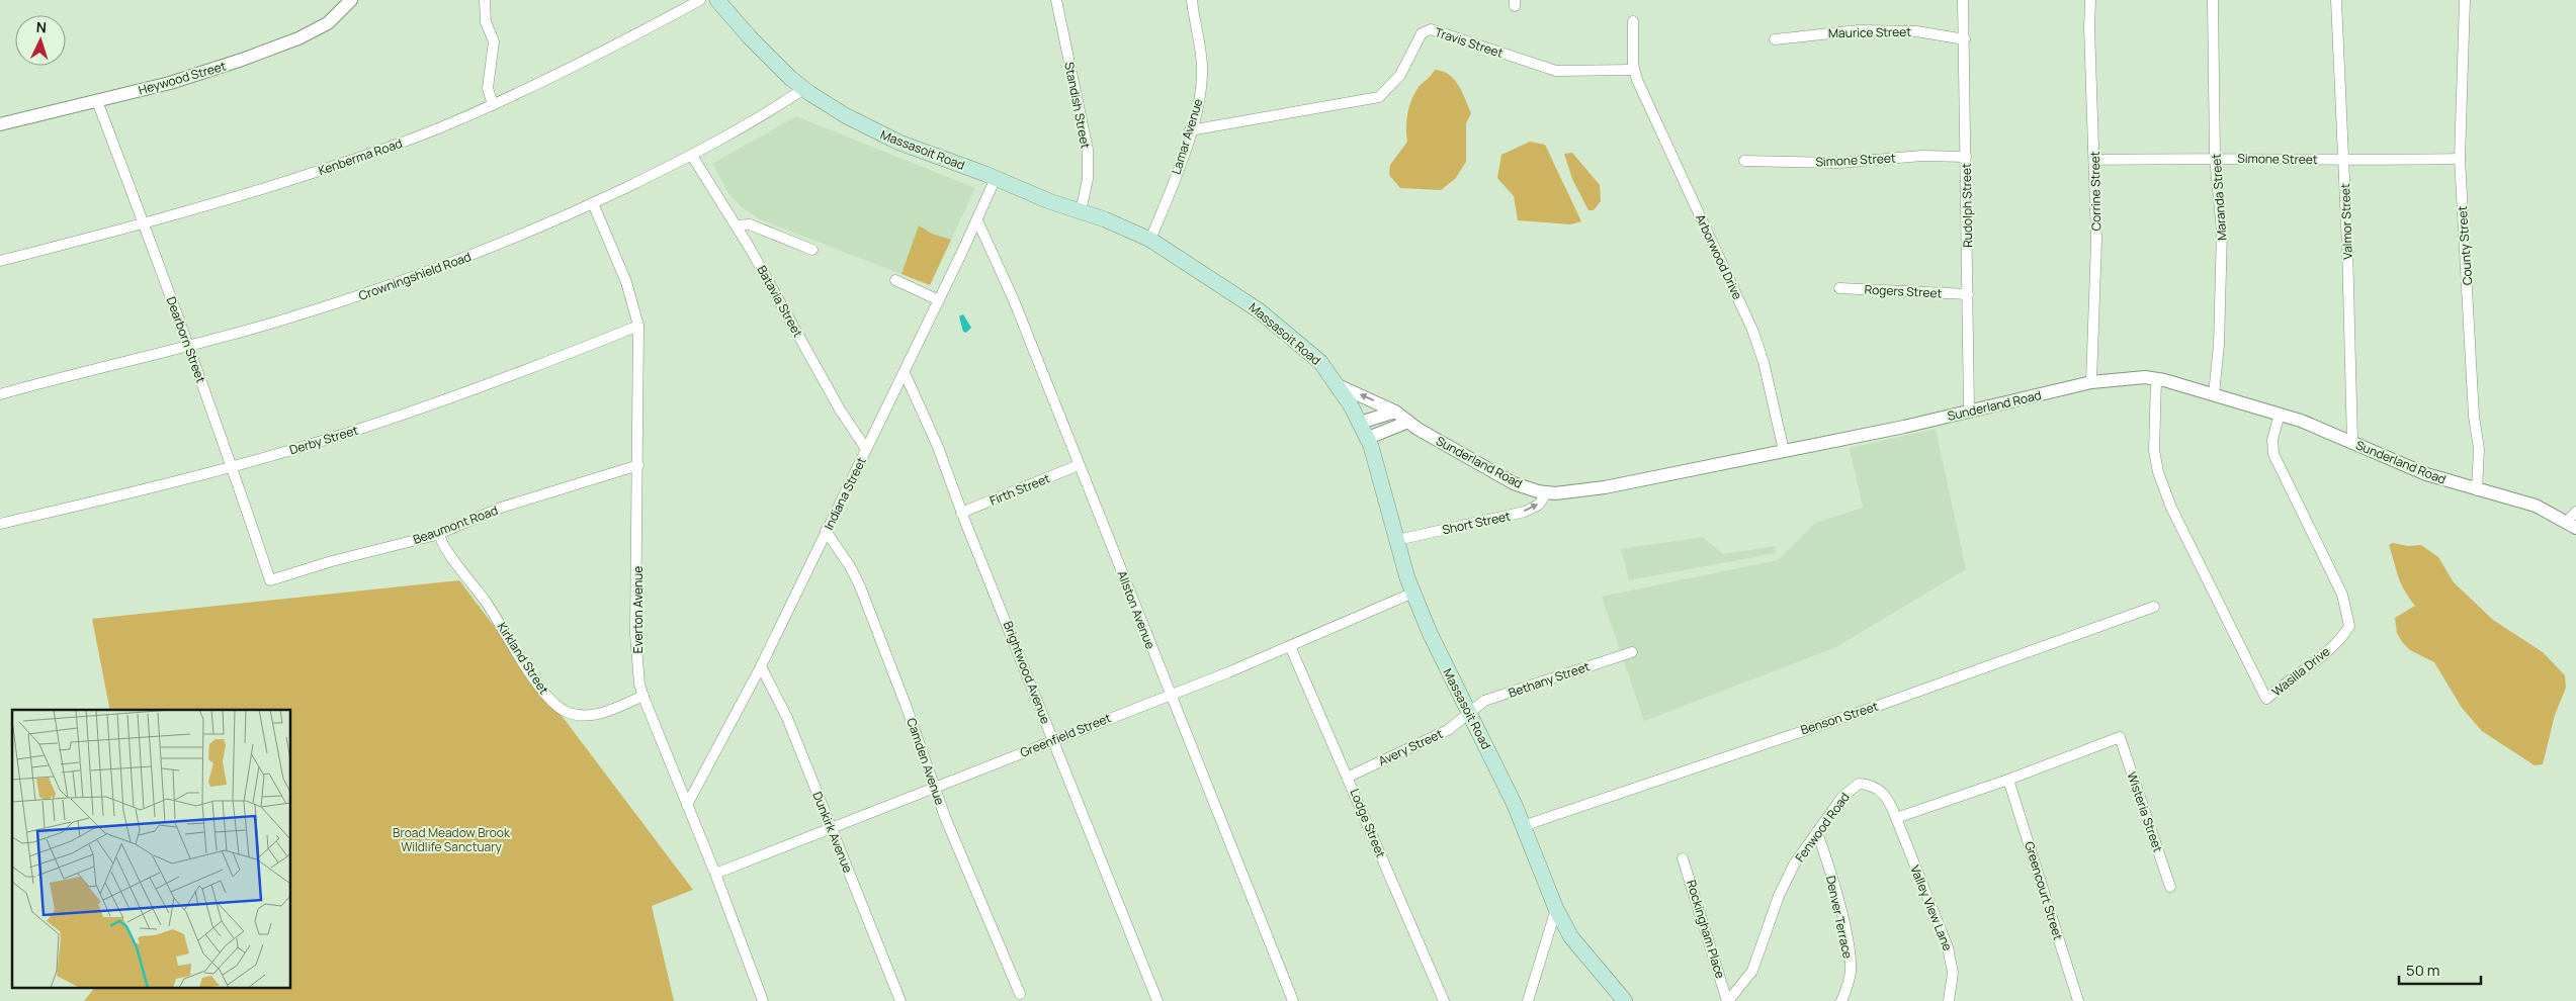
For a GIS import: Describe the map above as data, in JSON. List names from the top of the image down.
{
  "streets": {
    "main road": ["Massasoit Road"],
    "street": [
      "Maurice Street",
      "Travis Street",
      "Heywood Street",
      "Standish Street",
      "Lamar Avenue",
      "Kenberma Road",
      "Simone Street",
      "Corrine Street",
      "Maranda Street",
      "Rudolph Street",
      "Valmor Street",
      "County Street",
      "Arborwood Drive",
      "Crowningshield Road",
      "Rogers Street",
      "Batavia Street",
      "Dearborn Street",
      "Sunderland Road",
      "Derby Street",
      "Firth Street",
      "Indiana Street",
      "Short Street",
      "Beaumont Road",
      "Everton Avenue",
      "Allston Avenue",
      "Kirkland Street",
      "Wasilla Drive",
      "Brightwood Avenue",
      "Bethany Street",
      "Benson Street",
      "Greenfield Street",
      "Avery Street",
      "Camden Avenue",
      "Wisteria Street",
      "Lodge Street",
      "Fenwood Road",
      "Dunkirk Avenue",
      "Greencourt Street",
      "Valley View Lane",
      "Denver Terrace",
      "Rockingham Place"
    ]
  },
  "crossings": [
    ["Maurice Street", "Rudolph Street"],
    ["Travis Street", "Lamar Avenue"],
    ["Travis Street", "Arborwood Drive"],
    ["Heywood Street", "Dearborn Street"],
    ["Standish Street", "Massasoit Road"],
    ["Lamar Avenue", "Massasoit Road"],
    ["Massasoit Road", "Crowningshield Road"],
    ["Massasoit Road", "Sunderland Road"],
    ["Massasoit Road", "Indiana Street"],
    ["Massasoit Road", "Short Street"],
    ["Massasoit Road", "Bethany Street"],
    ["Massasoit Road", "Benson Street"],
    ["Massasoit Road", "Greenfield Street"],
    ["Massasoit Road", "Avery Street"],
    ["Kenberma Road", "Dearborn Street"],
    ["Simone Street", "Corrine Street"],
    ["Simone Street", "Maranda Street"],
    ["Simone Street", "Rudolph Street"],
    ["Simone Street", "Valmor Street"],
    ["Simone Street", "County Street"],
    ["Corrine Street", "Sunderland Road"],
    ["Maranda Street", "Sunderland Road"],
    ["Rudolph Street", "Rogers Street"],
    ["Rudolph Street", "Sunderland Road"],
    ["Valmor Street", "Sunderland Road"],
    ["County Street", "Sunderland Road"],
    ["Arborwood Drive", "Sunderland Road"],
    ["Crowningshield Road", "Batavia Street"],
    ["Crowningshield Road", "Dearborn Street"],
    ["Crowningshield Road", "Everton Avenue"],
    ["Batavia Street", "Indiana Street"],
    ["Dearborn Street", "Derby Street"],
    ["Dearborn Street", "Beaumont Road"],
    ["Sunderland Road", "Short Street"],
    ["Sunderland Road", "Wasilla Drive"],
    ["Derby Street", "Everton Avenue"],
    ["Firth Street", "Allston Avenue"],
    ["Firth Street", "Brightwood Avenue"],
    ["Indiana Street", "Everton Avenue"],
    ["Indiana Street", "Allston Avenue"],
    ["Indiana Street", "Brightwood Avenue"],
    ["Indiana Street", "Camden Avenue"],
    ["Indiana Street", "Dunkirk Avenue"],
    ["Beaumont Road", "Everton Avenue"],
    ["Beaumont Road", "Kirkland Street"],
    ["Everton Avenue", "Kirkland Street"],
    ["Everton Avenue", "Greenfield Street"],
    ["Allston Avenue", "Greenfield Street"],
    ["Brightwood Avenue", "Greenfield Street"],
    ["Bethany Street", "Avery Street"],
    ["Greenfield Street", "Camden Avenue"],
    ["Greenfield Street", "Lodge Street"],
    ["Greenfield Street", "Dunkirk Avenue"],
    ["Avery Street", "Lodge Street"],
    ["Wisteria Street", "Greencourt Street"],
    ["Fenwood Road", "Valley View Lane"],
    ["Fenwood Road", "Denver Terrace"],
    ["Fenwood Road", "Rockingham Place"]
  ],
  "one_way": ["Short Street"],
  "parks": ["Broad Meadow Brook Wildlife Sanctuary"],
  "scale_bar": "50 m",
  "north": "top"
}
